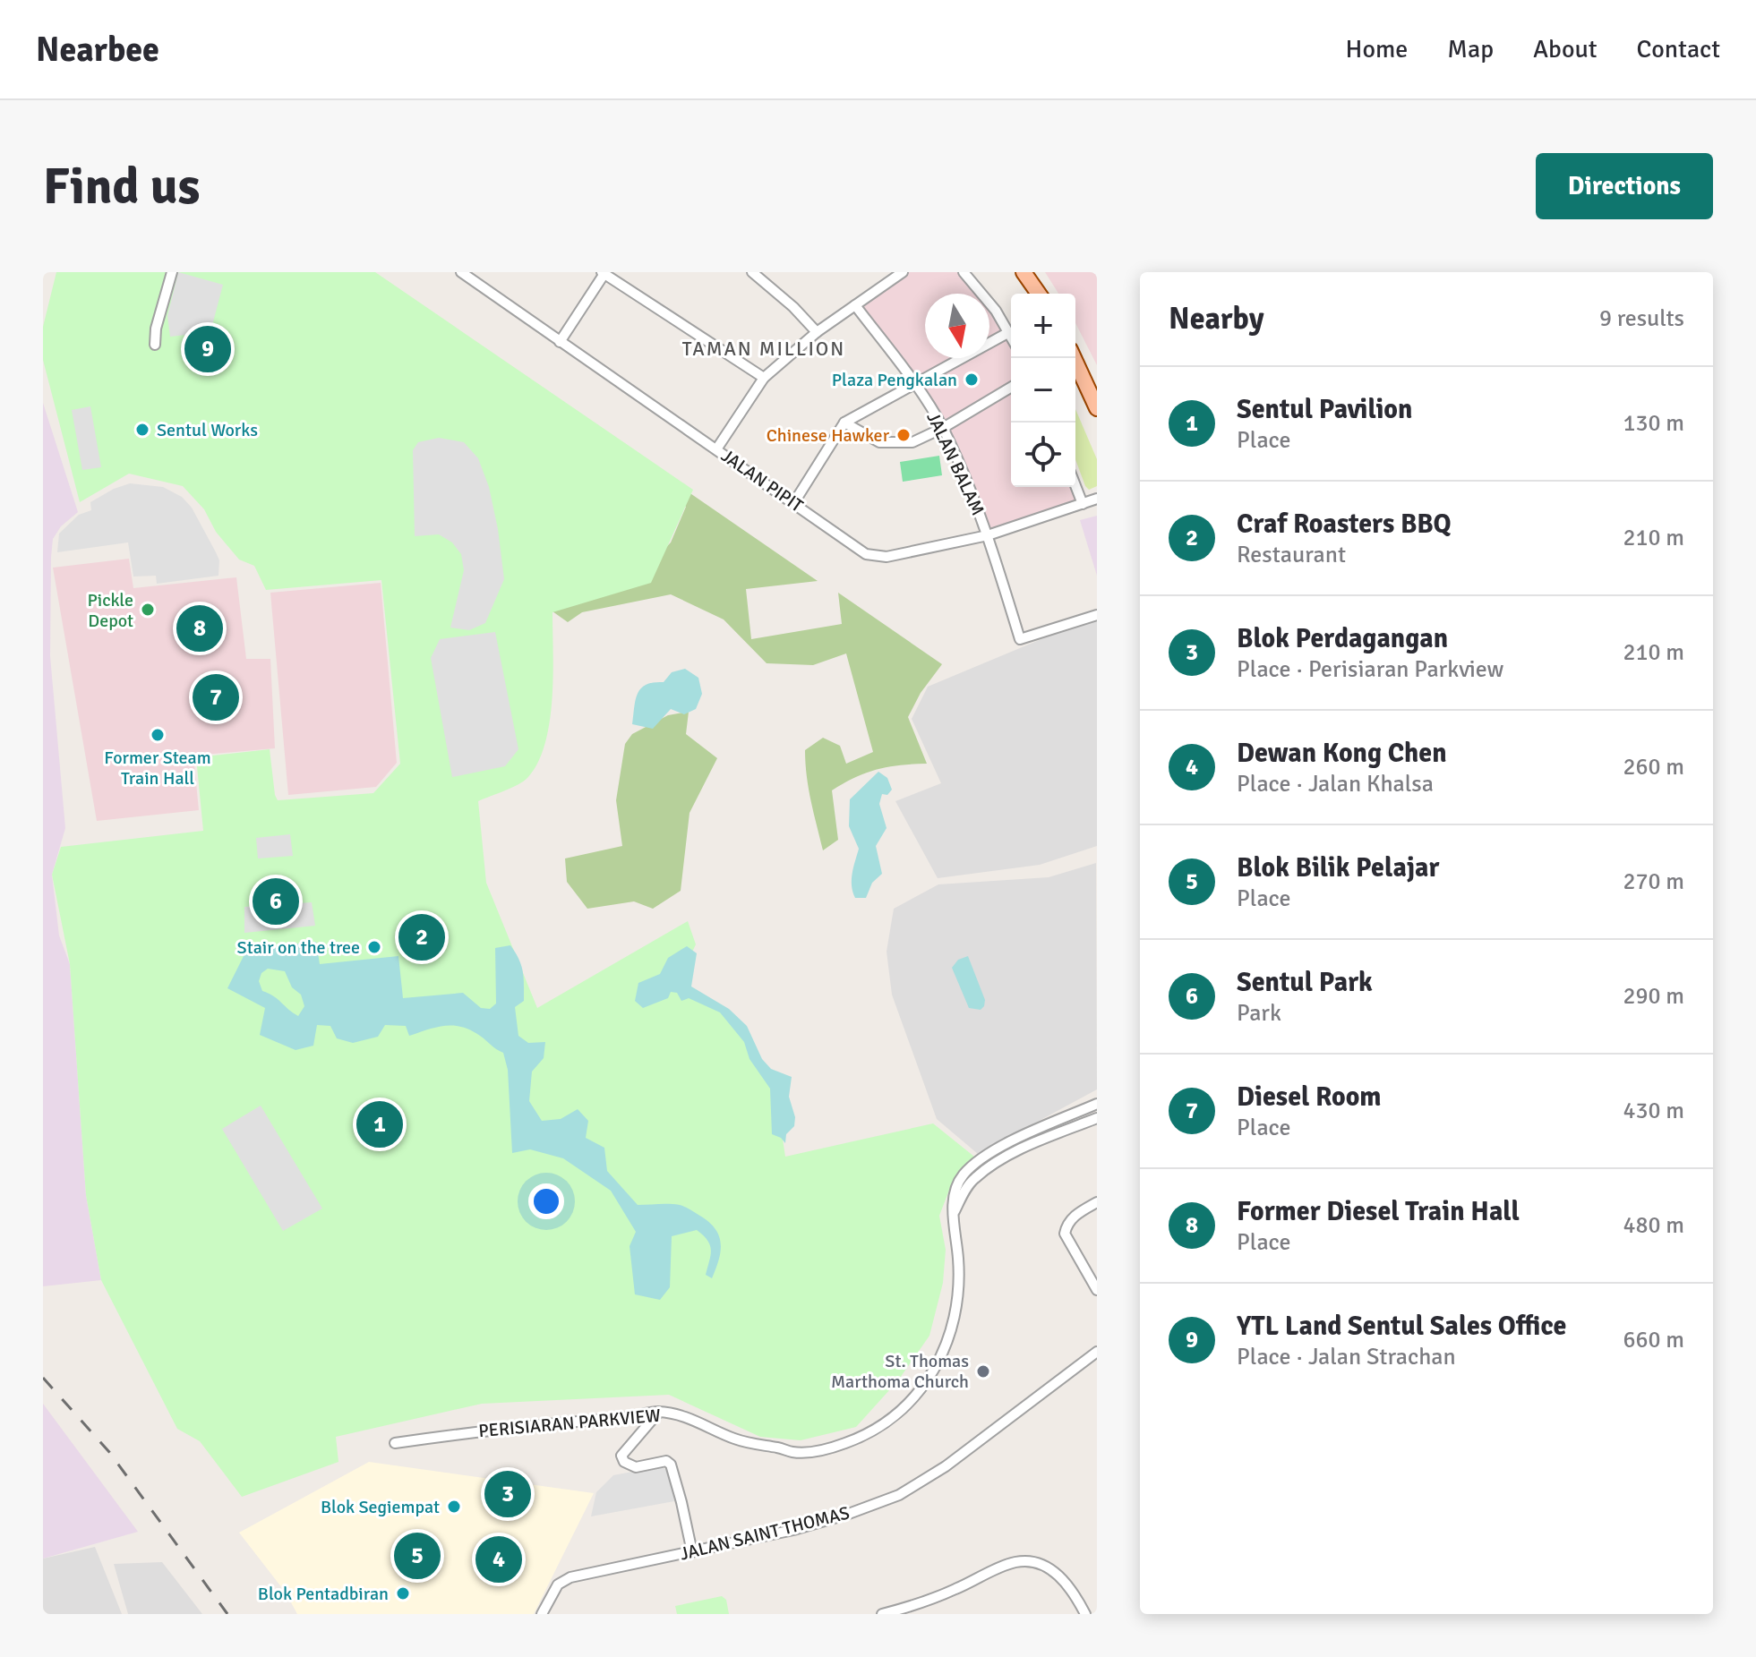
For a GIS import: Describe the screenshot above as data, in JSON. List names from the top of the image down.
{
  "streets": {
    "street": [
      "JALAN BALAM",
      "JALAN PIPIT",
      "PERISIARAN PARKVIEW",
      "JALAN SAINT THOMAS"
    ]
  },
  "crossings": [
    ["JALAN BALAM", "JALAN PIPIT"]
  ],
  "districts": ["TAMAN MILLION"],
  "places": [
    "Plaza Pengkalan",
    "Sentul Works",
    "Chinese Hawker",
    "Pickle Depot",
    "Former Steam Train Hall",
    "Stair on the tree",
    "St. Thomas Marthoma Church",
    "Blok Segiempat",
    "Blok Pentadbiran"
  ],
  "north": "bottom",
  "page": {
    "header": "Nearbee",
    "nav": [
      "Home",
      "Map",
      "About",
      "Contact"
    ],
    "buttons": "Directions",
    "title": "Find us",
    "heading": ["Nearby", "9 results"],
    "map_buttons": ["+", "−"],
    "pins": [
      "9",
      "8",
      "7",
      "6",
      "2",
      "1",
      "3",
      "5",
      "4"
    ],
    "list": [
      {
        "mark": "1",
        "name": "Sentul Pavilion",
        "note": "Place",
        "value": "130 m"
      },
      {
        "mark": "2",
        "name": "Craf Roasters BBQ",
        "note": "Restaurant",
        "value": "210 m"
      },
      {
        "mark": "3",
        "name": "Blok Perdagangan",
        "note": "Place · Perisiaran Parkview",
        "value": "210 m"
      },
      {
        "mark": "4",
        "name": "Dewan Kong Chen",
        "note": "Place · Jalan Khalsa",
        "value": "260 m"
      },
      {
        "mark": "5",
        "name": "Blok Bilik Pelajar",
        "note": "Place",
        "value": "270 m"
      },
      {
        "mark": "6",
        "name": "Sentul Park",
        "note": "Park",
        "value": "290 m"
      },
      {
        "mark": "7",
        "name": "Diesel Room",
        "note": "Place",
        "value": "430 m"
      },
      {
        "mark": "8",
        "name": "Former Diesel Train Hall",
        "note": "Place",
        "value": "480 m"
      },
      {
        "mark": "9",
        "name": "YTL Land Sentul Sales Office",
        "note": "Place · Jalan Strachan",
        "value": "660 m"
      }
    ]
  }
}
